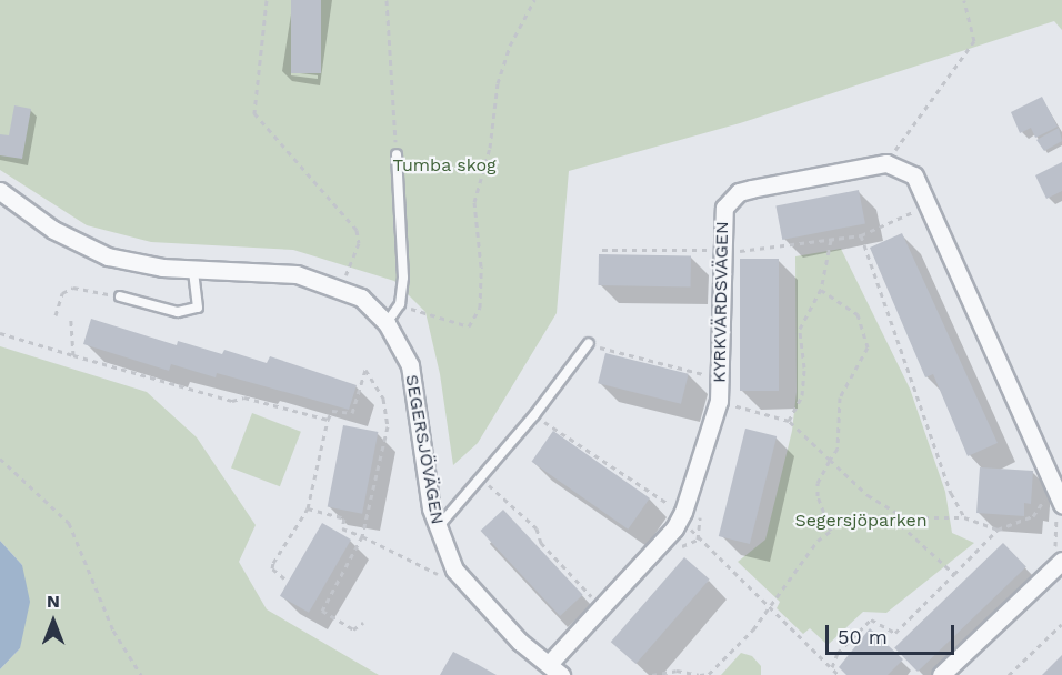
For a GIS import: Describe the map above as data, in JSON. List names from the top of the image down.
{
  "streets": {
    "street": ["KYRKVÄRDSVÄGEN", "SEGERSJÖVÄGEN"]
  },
  "crossings": [
    ["KYRKVÄRDSVÄGEN", "SEGERSJÖVÄGEN"]
  ],
  "parks": ["Tumba skog", "Segersjöparken"],
  "scale_bar": "50 m",
  "north": "top"
}
